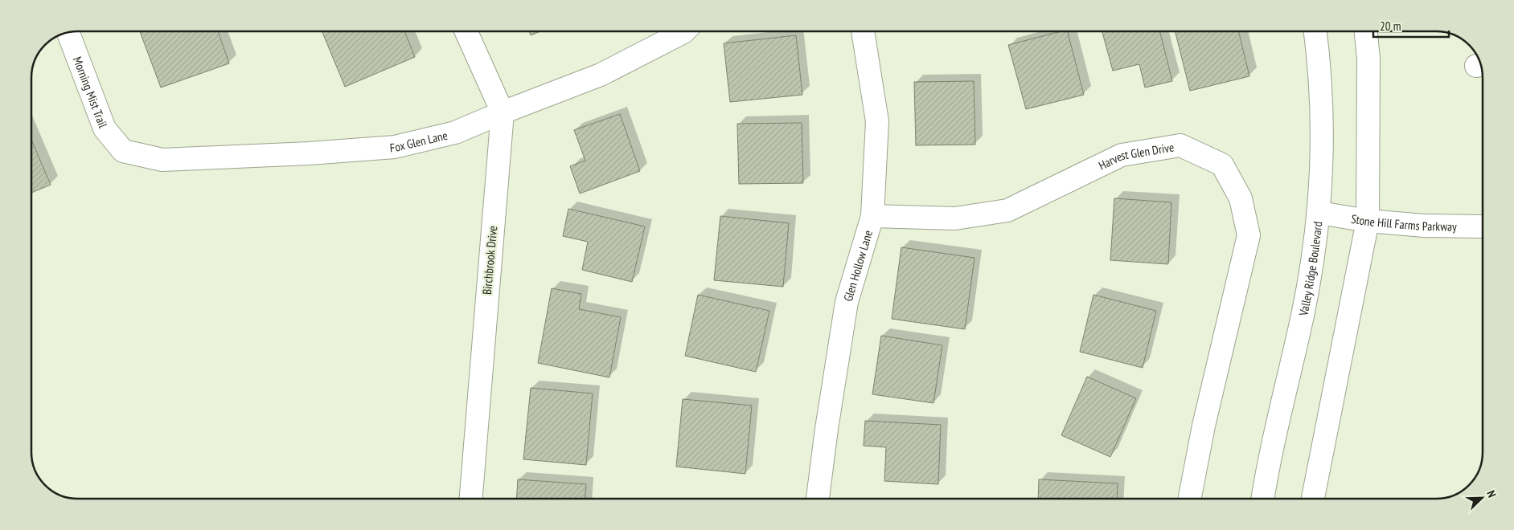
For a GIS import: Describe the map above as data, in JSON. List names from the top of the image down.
{
  "streets": {
    "street": [
      "Morning Mist Trail",
      "Fox Glen Lane",
      "Harvest Glen Drive",
      "Stone Hill Farms Parkway",
      "Birchbrook Drive",
      "Glen Hollow Lane",
      "Valley Ridge Boulevard"
    ]
  },
  "crossings": [
    ["Morning Mist Trail", "Fox Glen Lane"],
    ["Fox Glen Lane", "Birchbrook Drive"],
    ["Harvest Glen Drive", "Glen Hollow Lane"],
    ["Stone Hill Farms Parkway", "Valley Ridge Boulevard"]
  ],
  "scale_bar": "20 m",
  "north": "top right"
}
